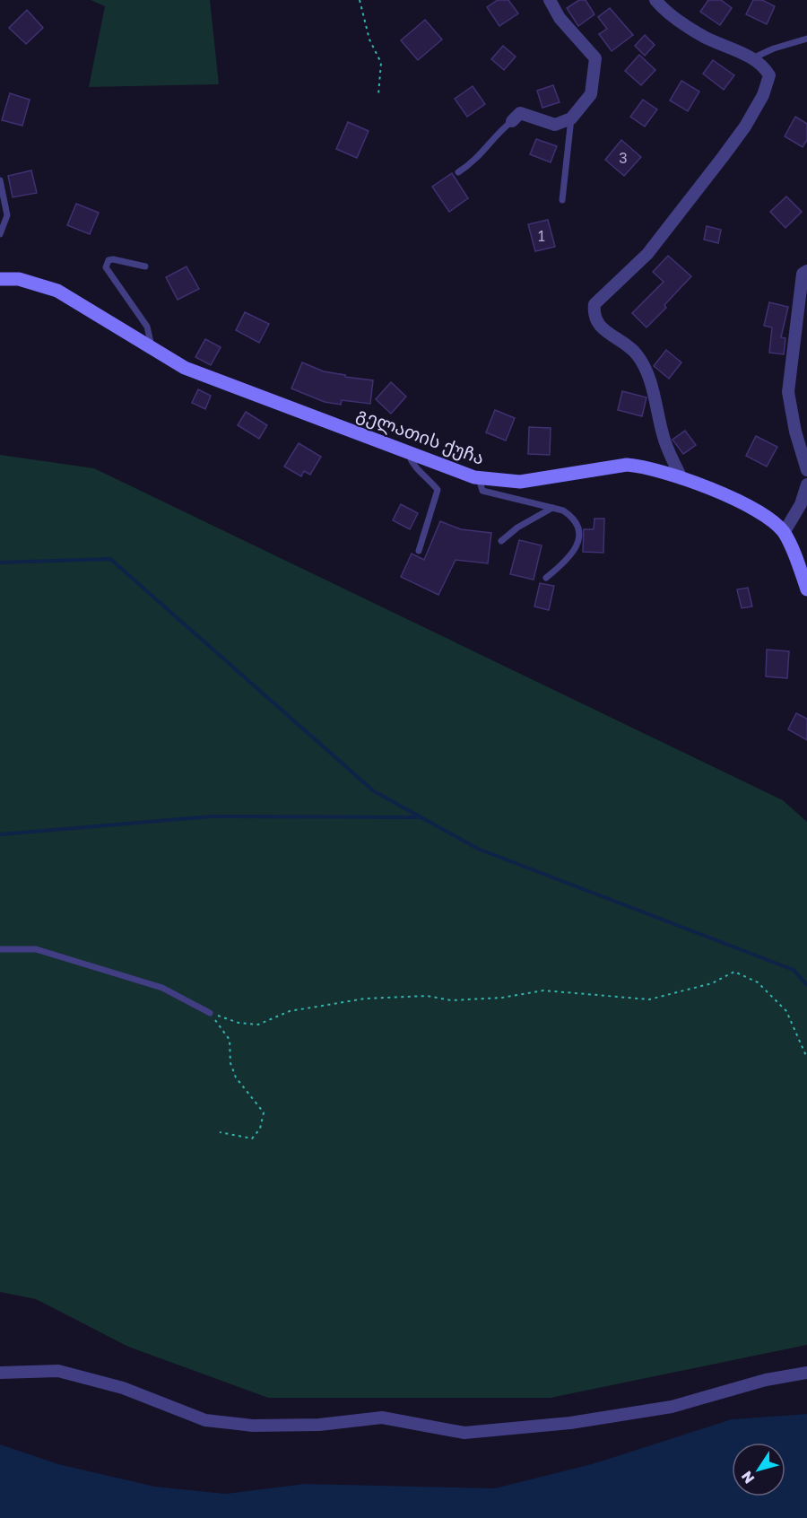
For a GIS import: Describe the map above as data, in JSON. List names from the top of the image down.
{
  "streets": {
    "main road": ["გელათის ქუჩა"]
  },
  "house_numbers": ["3", "1"],
  "north": "bottom left"
}
